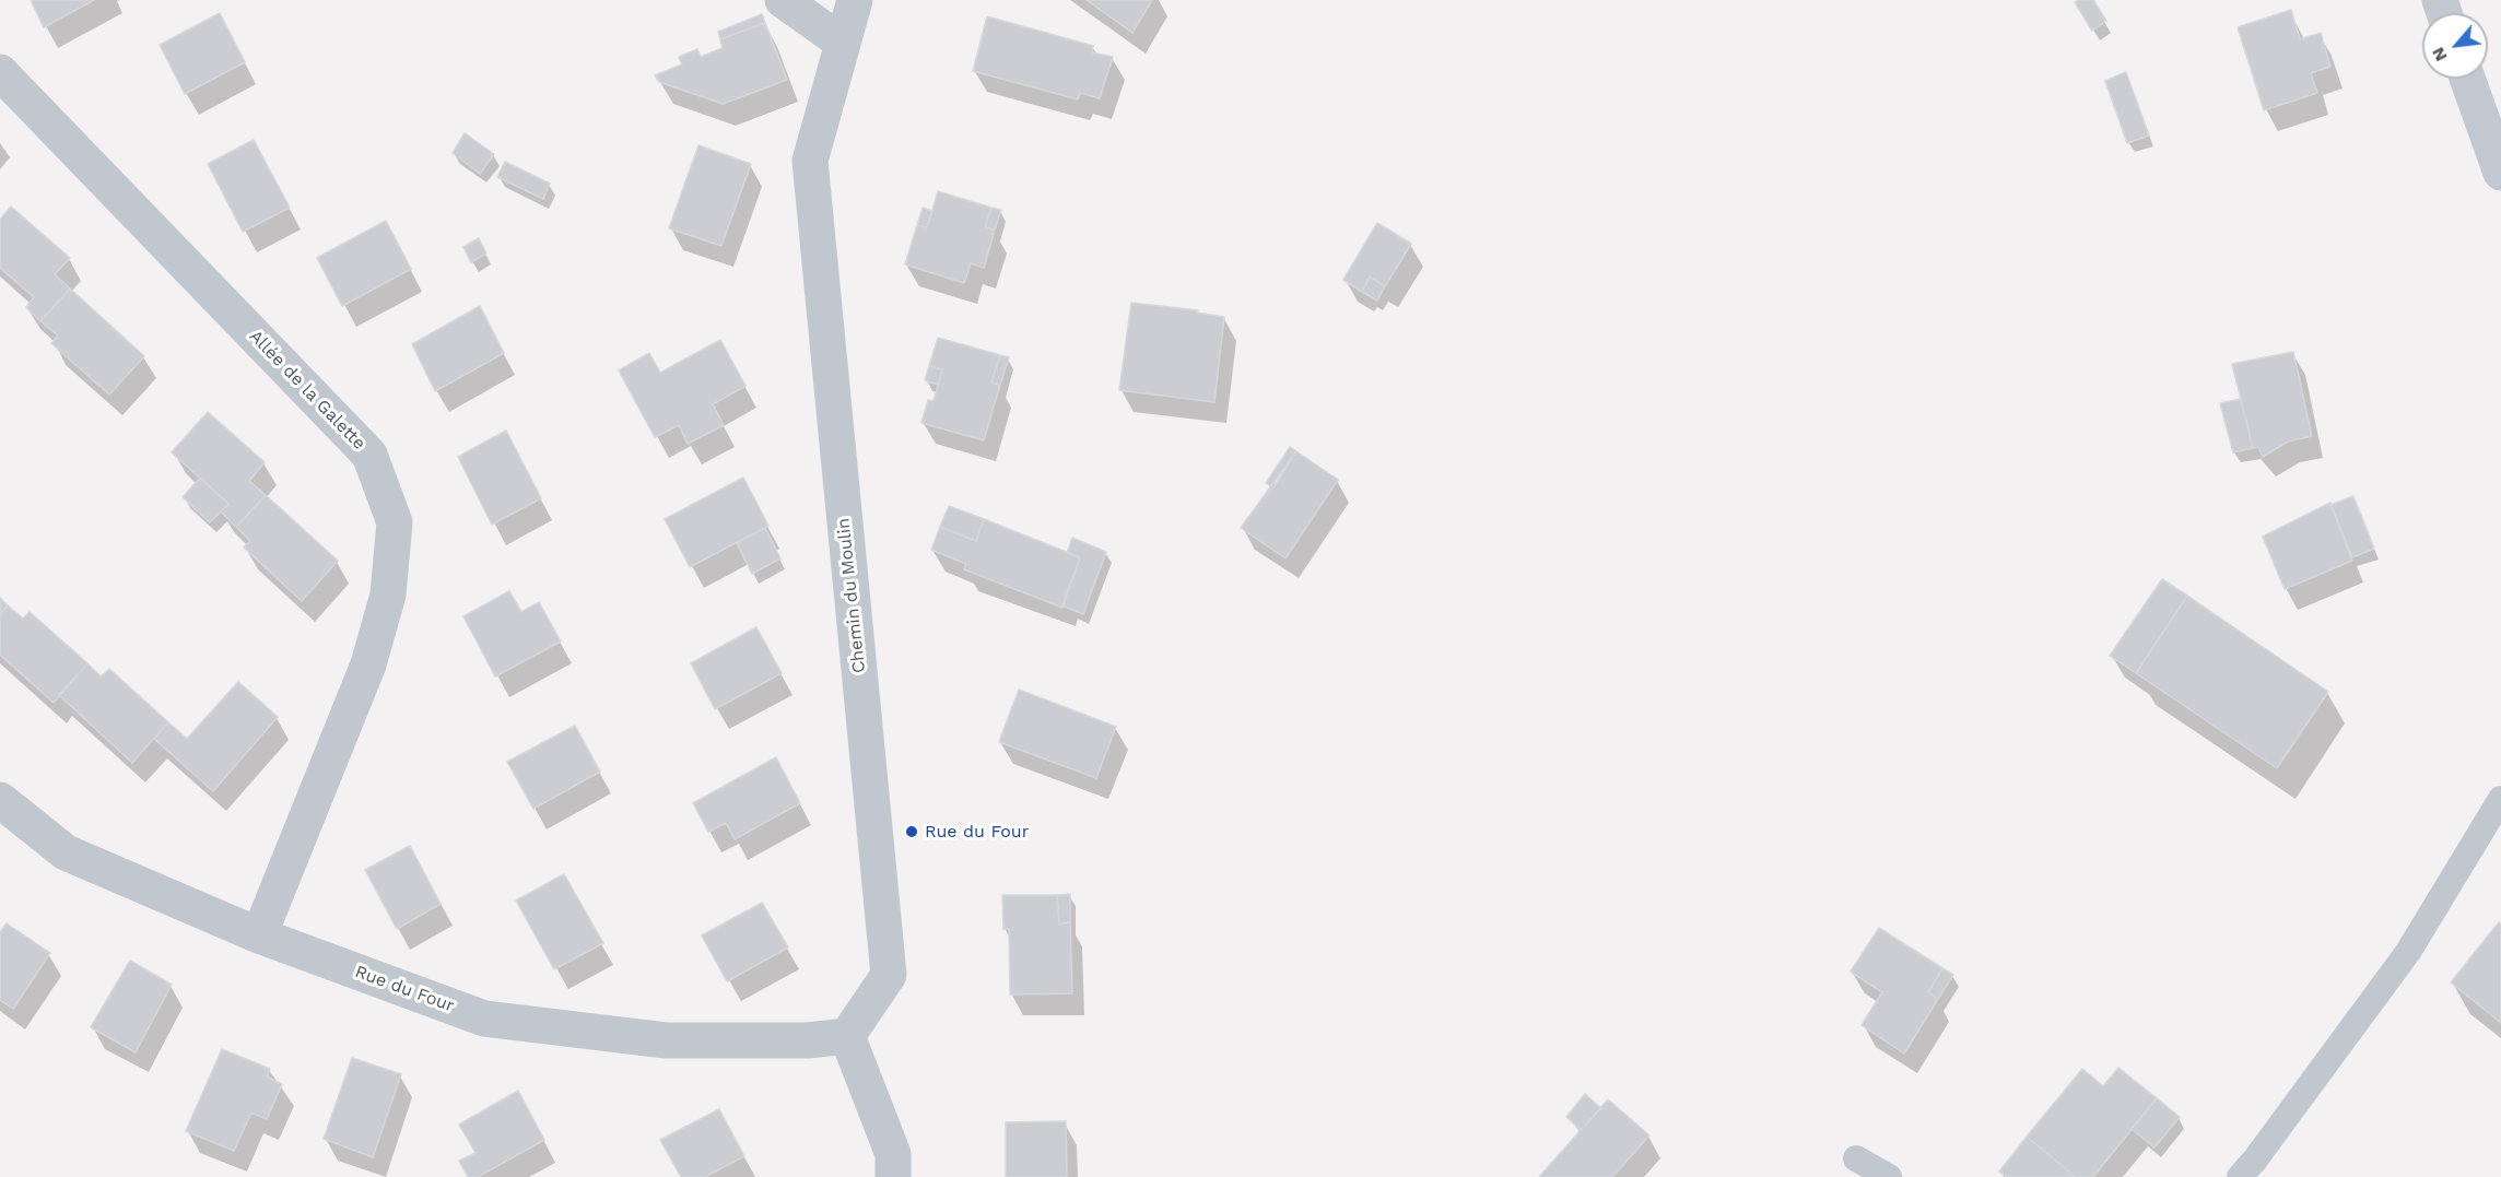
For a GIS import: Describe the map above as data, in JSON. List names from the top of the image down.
{
  "streets": {
    "street": ["Allée de la Galette", "Chemin du Moulin", "Rue du Four"]
  },
  "crossings": [
    ["Allée de la Galette", "Rue du Four"],
    ["Chemin du Moulin", "Rue du Four"]
  ],
  "places": ["Rue du Four"],
  "north": "bottom left"
}
